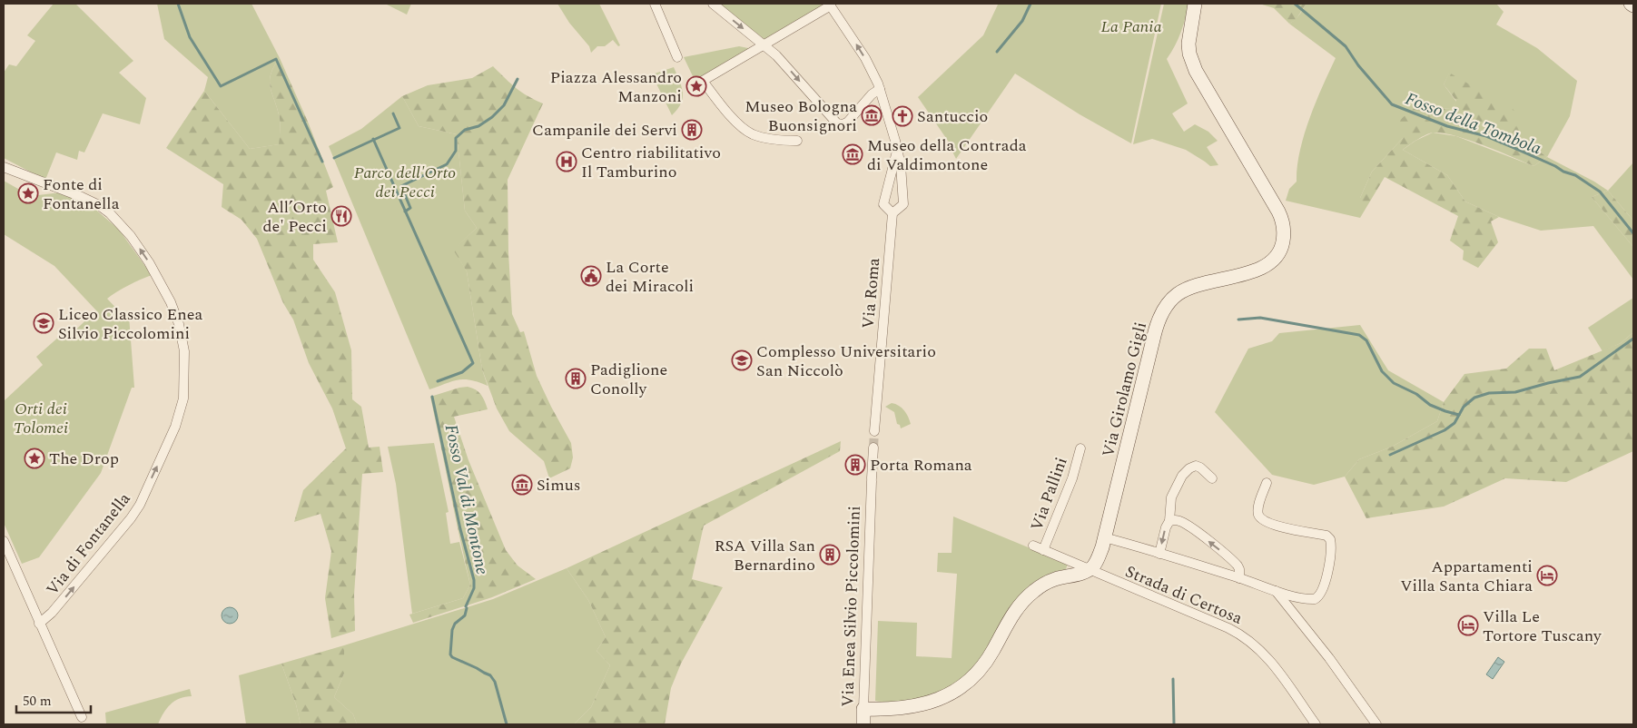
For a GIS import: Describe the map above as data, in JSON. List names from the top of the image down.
{
  "streets": {
    "main road": ["Via Girolamo Gigli", "Via Enea Silvio Piccolomini"],
    "street": [
      "Via Roma",
      "Via Pallini",
      "Via di Fontanella",
      "Strada di Certosa"
    ]
  },
  "crossings": [
    ["Via Girolamo Gigli", "Strada di Certosa"],
    ["Via Pallini", "Strada di Certosa"]
  ],
  "water": ["Fosso della Tombola", "Fosso Val di Montone"],
  "parks": ["La Pania", "Parco dell'Orto dei Pecci", "Orti dei Tolomei"],
  "places": {
    "place": ["Piazza Alessandro Manzoni", "Fonte di Fontanella", "The Drop"],
    "museum": ["Museo Bologna Buonsignori", "Museo della Contrada di Valdimontone", "Simus"],
    "church": ["Santuccio"],
    "building": [
      "Campanile dei Servi",
      "Padiglione Conolly",
      "Porta Romana",
      "RSA Villa San Bernardino"
    ],
    "hospital": ["Centro riabilitativo Il Tamburino"],
    "restaurant": ["All’Orto de' Pecci"],
    "public building": ["La Corte dei Miracoli"],
    "school or university": ["Liceo Classico Enea Silvio Piccolomini", "Complesso Universitario San Niccolò"],
    "hotel": ["Appartamenti Villa Santa Chiara", "Villa Le Tortore Tuscany"]
  },
  "scale_bar": "50 m"
}
